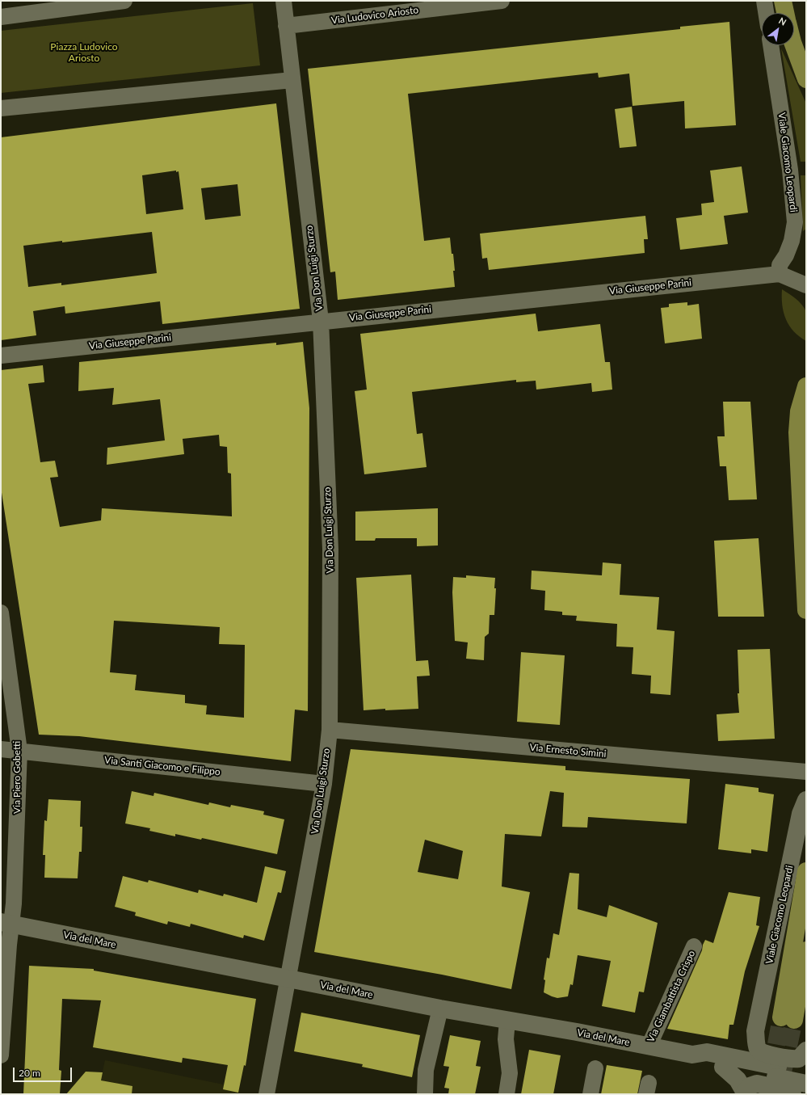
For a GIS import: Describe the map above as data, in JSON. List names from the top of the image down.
{
  "streets": {
    "main road": ["Viale Giacomo Leopardi"],
    "street": [
      "Via Ludovico Ariosto",
      "Via Don Luigi Sturzo",
      "Via Giuseppe Parini",
      "Via Ernesto Simini",
      "Via Santi Giacomo e Filippo",
      "Via Piero Gobetti",
      "Via del Mare",
      "Via Giambattista Crispo"
    ]
  },
  "crossings": [
    ["Viale Giacomo Leopardi", "Via Giuseppe Parini"],
    ["Via Don Luigi Sturzo", "Via Giuseppe Parini"],
    ["Via Don Luigi Sturzo", "Via Ernesto Simini"],
    ["Via Don Luigi Sturzo", "Via Santi Giacomo e Filippo"],
    ["Via Don Luigi Sturzo", "Via del Mare"],
    ["Via Santi Giacomo e Filippo", "Via Piero Gobetti"],
    ["Via Piero Gobetti", "Via del Mare"],
    ["Via del Mare", "Via Giambattista Crispo"]
  ],
  "parks": ["Piazza Ludovico Ariosto"],
  "scale_bar": "20 m",
  "north": "top right"
}
